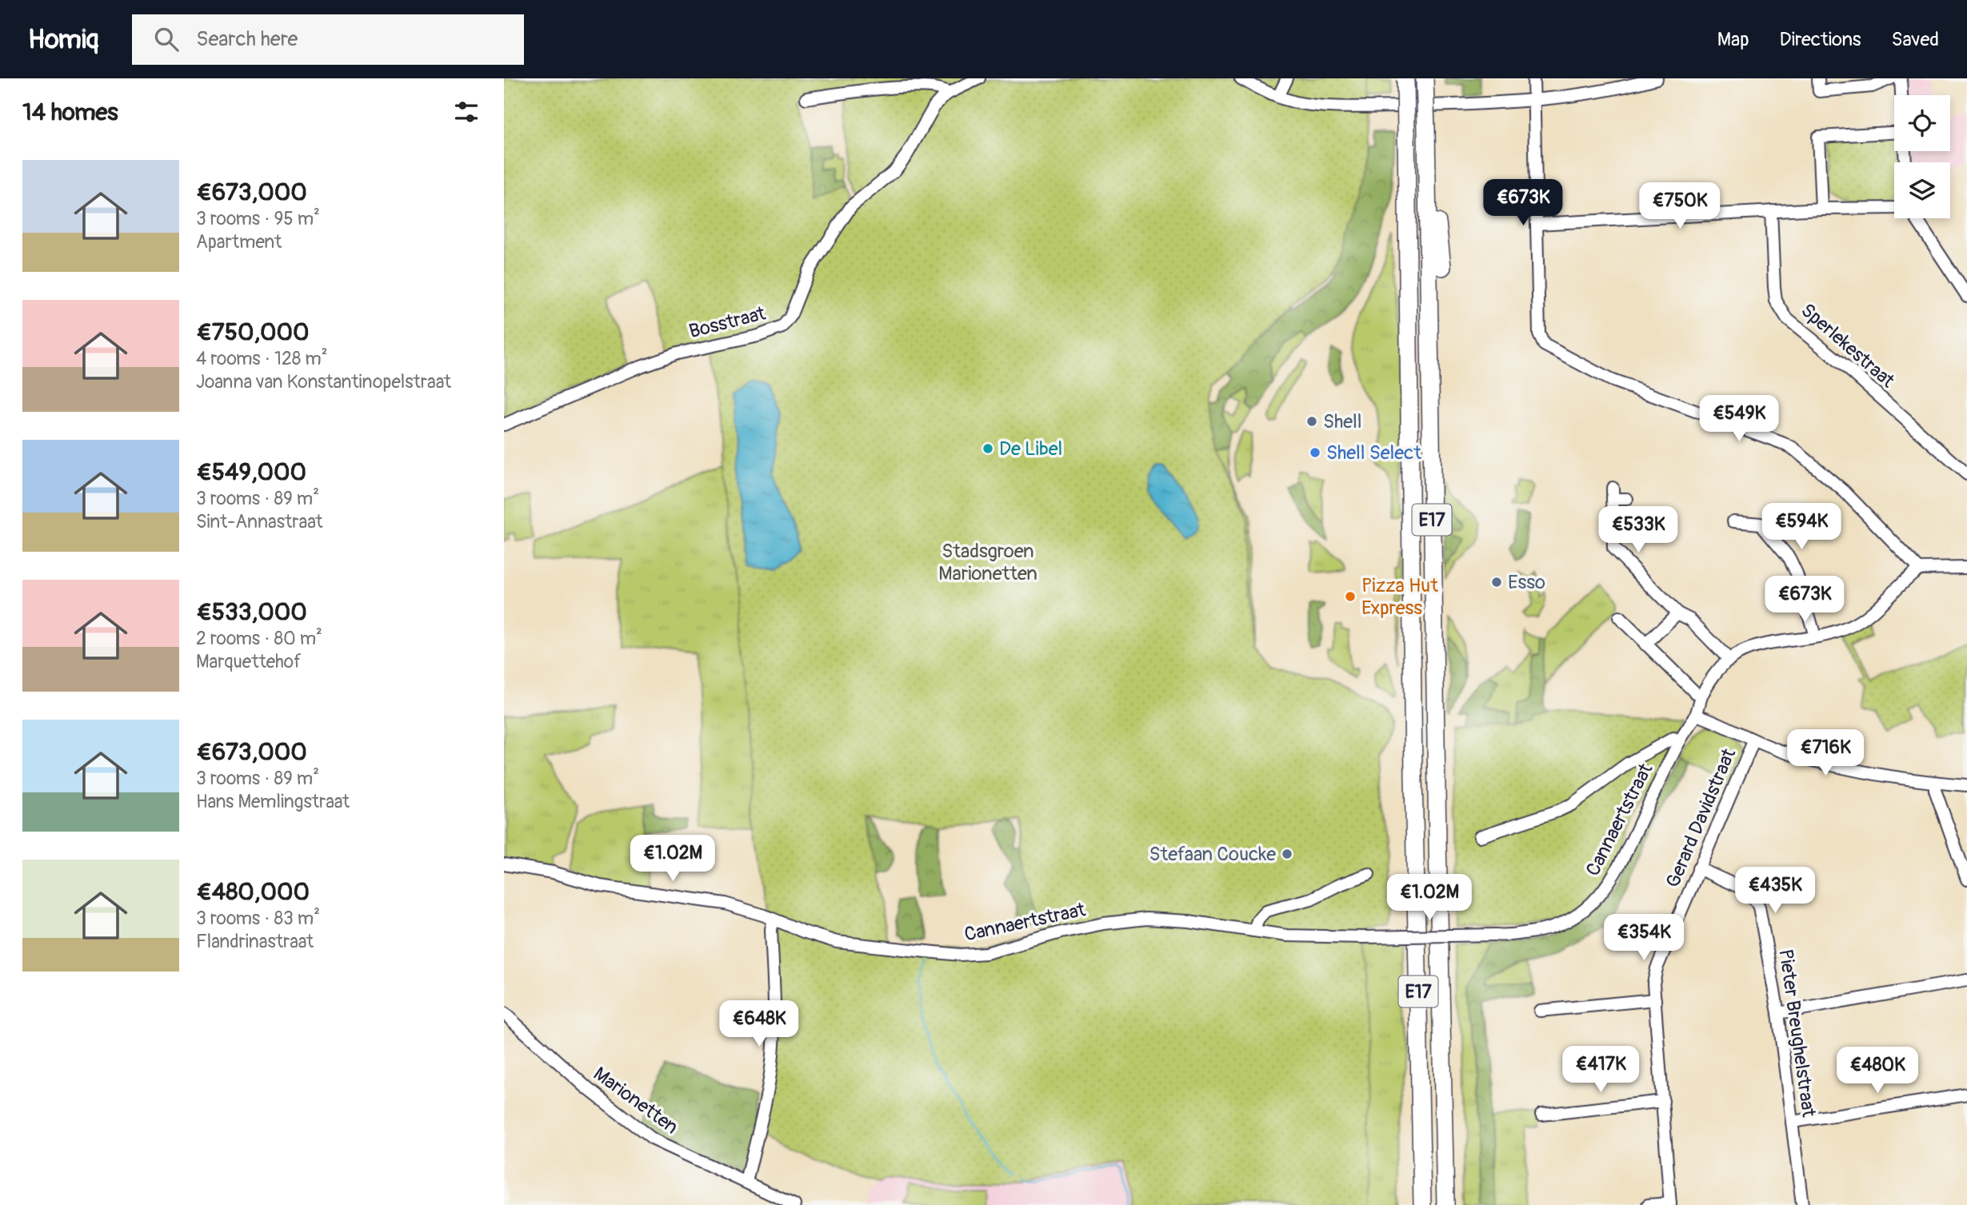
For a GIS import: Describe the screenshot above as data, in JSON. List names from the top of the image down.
{
  "streets": {
    "highway": ["E17"],
    "street": [
      "Bosstraat",
      "Sperlekestraat",
      "Gerard Davidstraat",
      "Cannaertstraat",
      "Pieter Breughelstraat",
      "Marionetten"
    ]
  },
  "crossings": [
    ["Gerard Davidstraat", "Pieter Breughelstraat"]
  ],
  "parks": ["Stadsgroen Marionetten"],
  "places": [
    "Shell",
    "De Libel",
    "Shell Select",
    "Esso",
    "Pizza Hut Express",
    "Stefaan Coucke"
  ],
  "page": {
    "header": "Homiq",
    "search": "Search here",
    "nav": ["Map", "Directions", "Saved"],
    "heading": "14 homes",
    "list": [
      {
        "name": "€673,000",
        "note": "3 rooms · 95 m² · Apartment"
      },
      {
        "name": "€750,000",
        "note": "4 rooms · 128 m² · Joanna van Konstantinopelstraat"
      },
      {
        "name": "€549,000",
        "note": "3 rooms · 89 m² · Sint-Annastraat"
      },
      {
        "name": "€533,000",
        "note": "2 rooms · 80 m² · Marquettehof"
      },
      {
        "name": "€673,000",
        "note": "3 rooms · 89 m² · Hans Memlingstraat"
      },
      {
        "name": "€480,000",
        "note": "3 rooms · 83 m² · Flandrinastraat"
      }
    ],
    "price": [
      "€673K",
      "€750K",
      "€549K",
      "€594K",
      "€533K",
      "€673K",
      "€716K",
      "€1.02M",
      "€435K",
      "€1.02M",
      "€354K",
      "€648K",
      "€417K",
      "€480K"
    ]
  }
}
